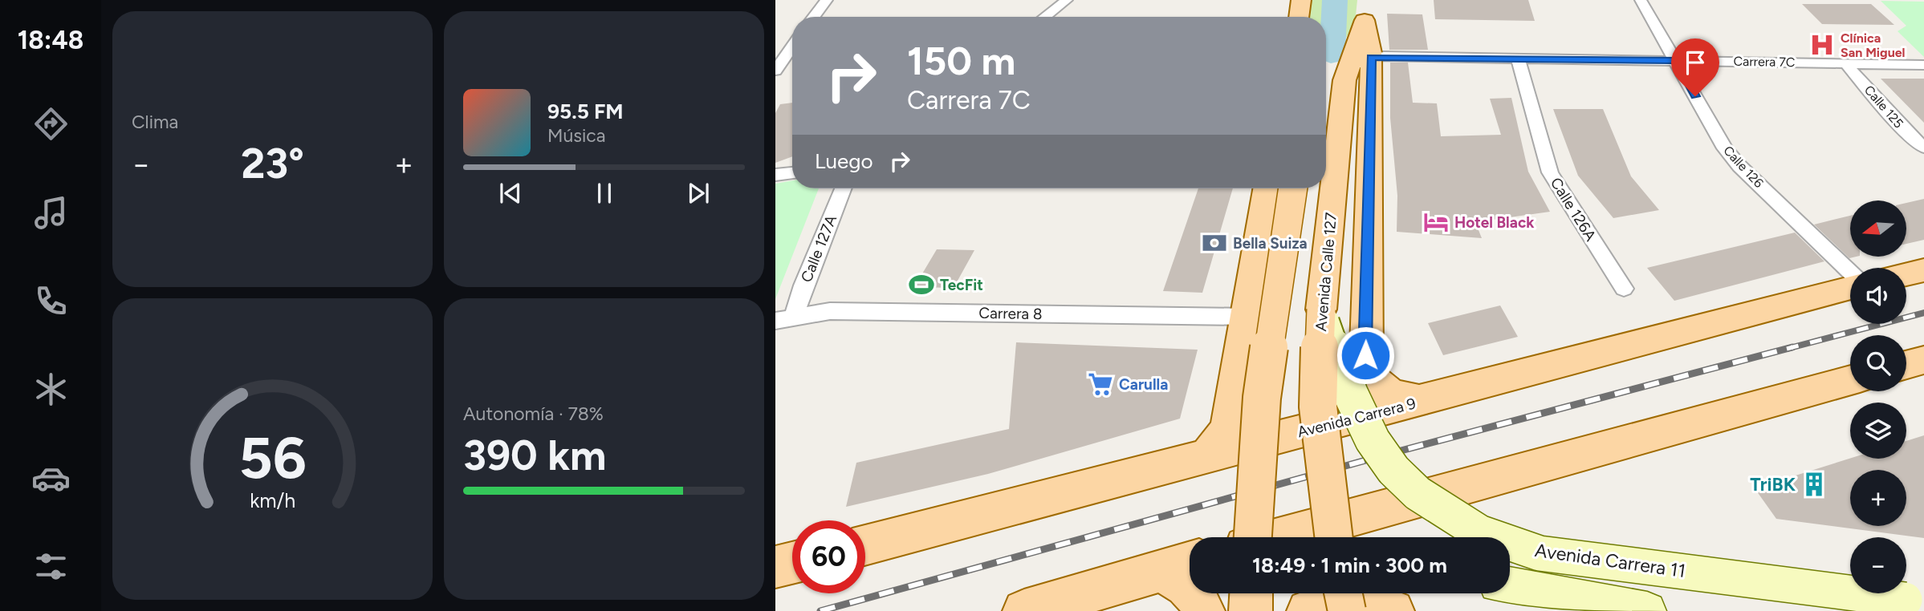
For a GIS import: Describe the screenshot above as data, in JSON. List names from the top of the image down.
{
  "streets": {
    "main road": ["Avenida Calle 127", "Avenida Carrera 9", "Avenida Carrera 11"],
    "street": [
      "Carrera 7C",
      "Calle 125",
      "Calle 126",
      "Calle 126A",
      "Calle 127A",
      "Carrera 8"
    ]
  },
  "crossings": [
    ["Carrera 7C", "Calle 125"],
    ["Carrera 7C", "Calle 126"],
    ["Carrera 7C", "Calle 126A"],
    ["Calle 127A", "Carrera 8"],
    ["Avenida Calle 127", "Avenida Carrera 11"]
  ],
  "places": {
    "hospital": ["Clínica San Miguel"],
    "hotel": ["Hotel Black"],
    "bank": ["Bella Suiza"],
    "sports": ["TecFit"],
    "supermarket": ["Carulla"],
    "building": ["TriBK"]
  },
  "north": "left",
  "page": {
    "tabs": "18:48",
    "tile": [
      "Clima",
      ["Autonomía · 78%", "390 km"]
    ],
    "turn": ["150 m", "Carrera 7C"],
    "song": ["95.5 FM", "Música"],
    "then": "Luego",
    "heat": ["−", "23°", "+"],
    "map_buttons": ["+", "−"],
    "limit": "60",
    "trip": "18:49 · 1 min · 300 m",
    "gauge": ["56", "km/h"]
  }
}
